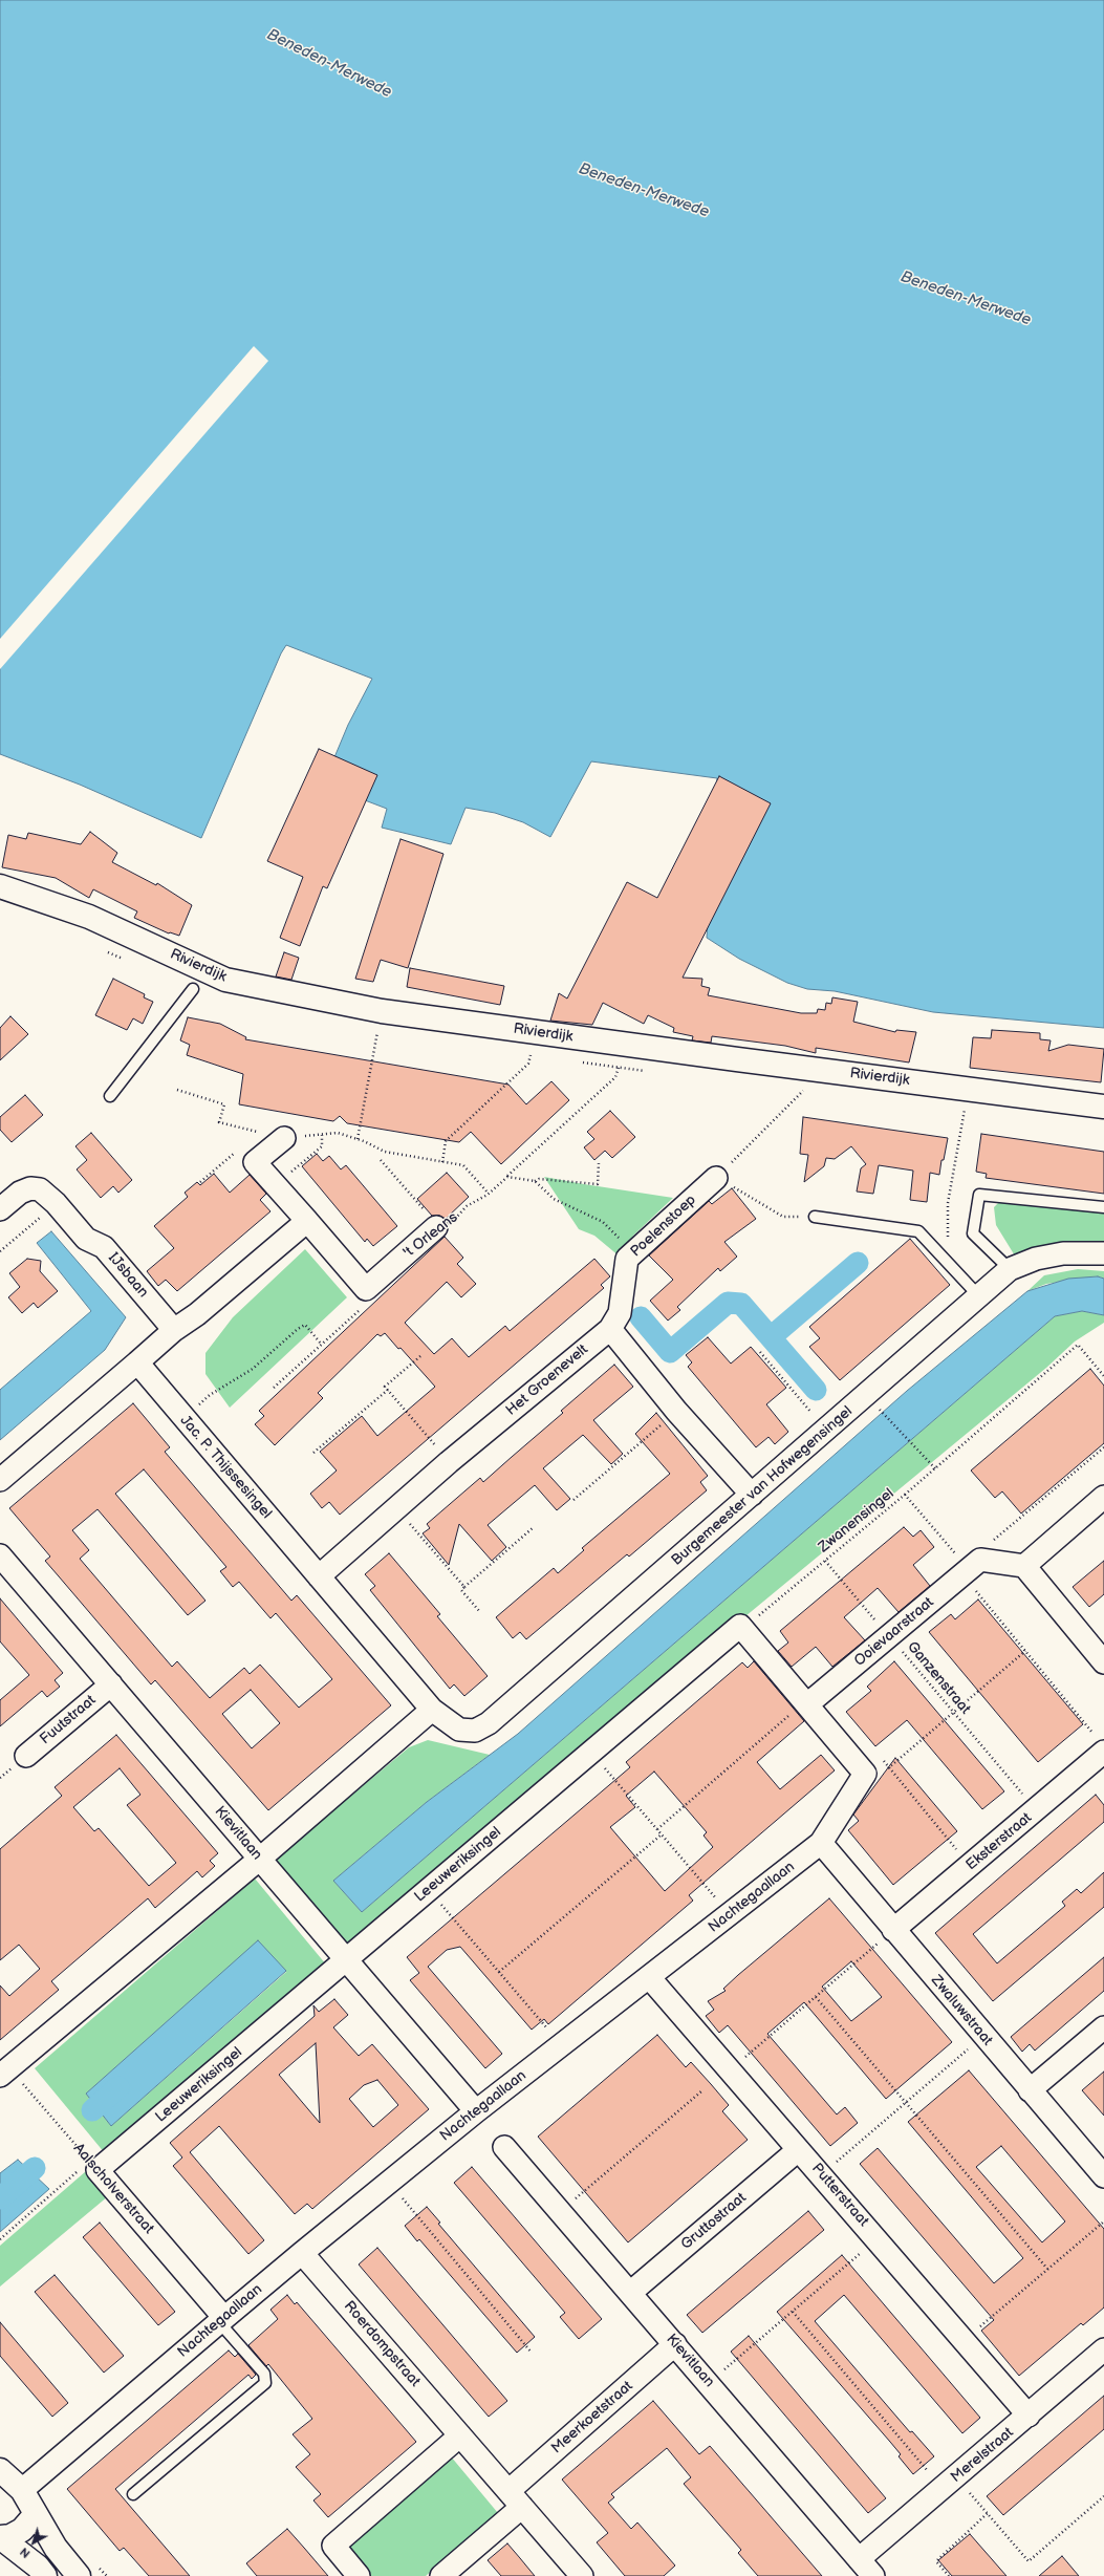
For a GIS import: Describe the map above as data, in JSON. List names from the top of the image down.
{
  "streets": {
    "street": [
      "Rivierdijk",
      "Poelenstoep",
      "'t Orleans",
      "IJsbaan",
      "Het Groenevelt",
      "Jac. P. Thijssesingel",
      "Burgemeester van Hofwegensingel",
      "Ooievaarstraat",
      "Fuutstraat",
      "Kievitlaan",
      "Eksterstraat",
      "Leeuweriksingel",
      "Nachtegaallaan",
      "Zwaluwstraat",
      "Aalscholverstraat",
      "Putterstraat",
      "Gruttostraat",
      "Roerdompstraat",
      "Meerkoetstraat",
      "Merelstraat"
    ],
    "path": ["Zwanensingel", "Ganzenstraat"]
  },
  "crossings": [
    ["Poelenstoep", "Het Groenevelt"],
    ["Het Groenevelt", "Jac. P. Thijssesingel"],
    ["Jac. P. Thijssesingel", "Burgemeester van Hofwegensingel"],
    ["Zwanensingel", "Ooievaarstraat"],
    ["Zwanensingel", "Ganzenstraat"],
    ["Zwanensingel", "Leeuweriksingel"],
    ["Ooievaarstraat", "Ganzenstraat"],
    ["Ganzenstraat", "Eksterstraat"],
    ["Fuutstraat", "Kievitlaan"],
    ["Kievitlaan", "Leeuweriksingel"],
    ["Kievitlaan", "Nachtegaallaan"],
    ["Kievitlaan", "Gruttostraat"],
    ["Kievitlaan", "Meerkoetstraat"],
    ["Kievitlaan", "Merelstraat"],
    ["Eksterstraat", "Zwaluwstraat"],
    ["Leeuweriksingel", "Aalscholverstraat"],
    ["Nachtegaallaan", "Zwaluwstraat"],
    ["Nachtegaallaan", "Aalscholverstraat"],
    ["Nachtegaallaan", "Putterstraat"],
    ["Nachtegaallaan", "Roerdompstraat"],
    ["Putterstraat", "Gruttostraat"],
    ["Putterstraat", "Merelstraat"],
    ["Roerdompstraat", "Meerkoetstraat"]
  ],
  "water": ["Beneden-Merwede"],
  "north": "bottom left"
}
